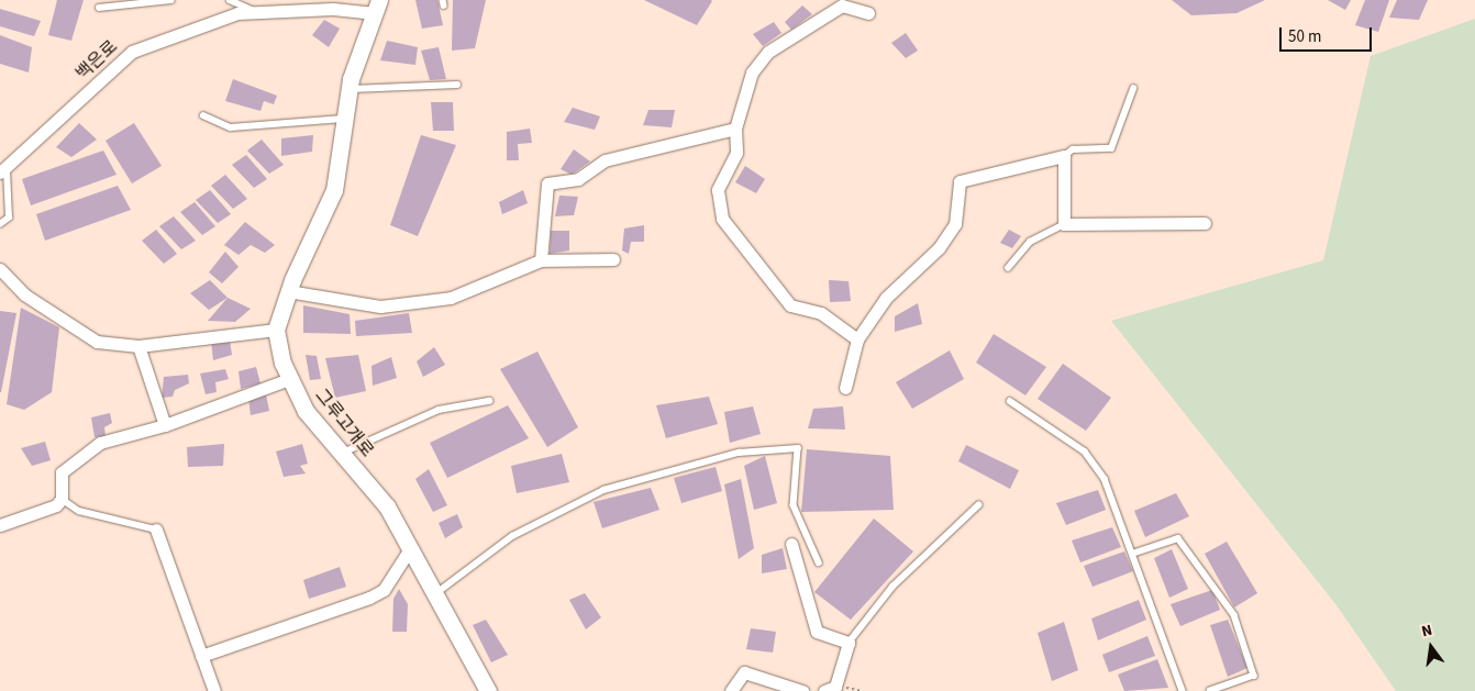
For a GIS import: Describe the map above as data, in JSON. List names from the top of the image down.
{
  "streets": {
    "street": ["백은로", "그루고개로"]
  },
  "scale_bar": "50 m",
  "north": "top"
}
